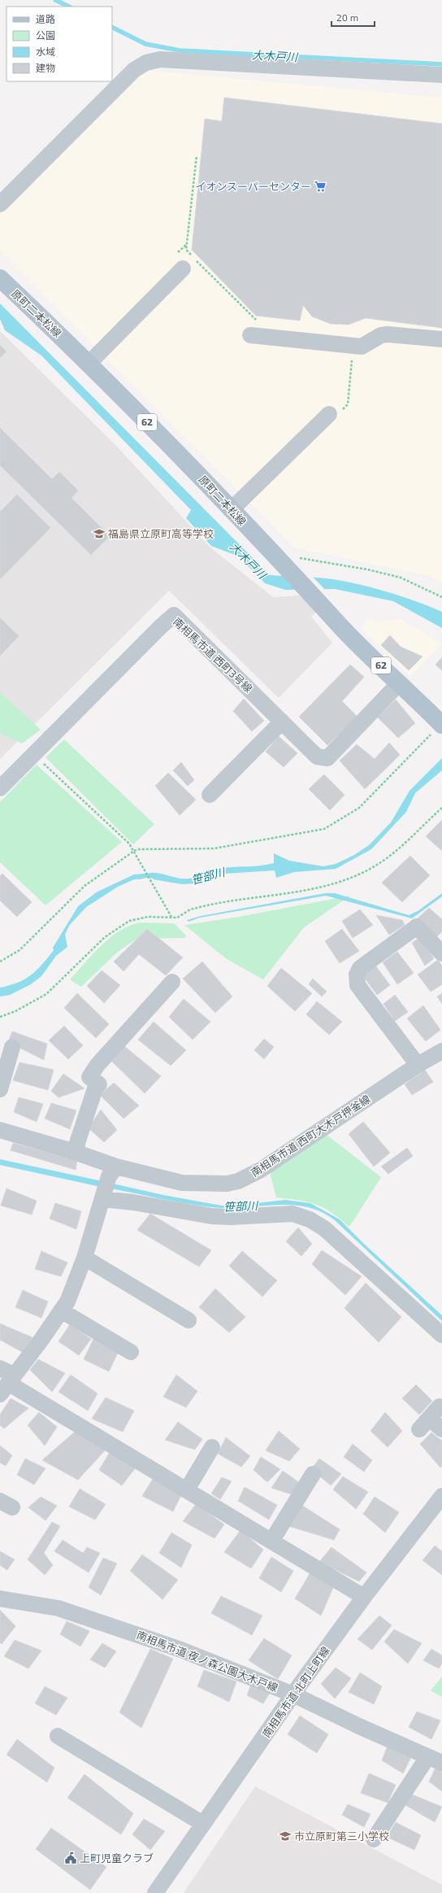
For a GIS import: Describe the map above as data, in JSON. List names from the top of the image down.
{
  "streets": {
    "main road": ["原町二本松線", "62"],
    "street": [
      "南相馬市道 西町3号線",
      "南相馬市道 西町大木戸押釜線",
      "南相馬市道 夜ノ森公園大木戸線",
      "南相馬市道 北町上町線"
    ]
  },
  "crossings": [
    ["原町二本松線", "南相馬市道 西町3号線"],
    ["南相馬市道 夜ノ森公園大木戸線", "南相馬市道 北町上町線"]
  ],
  "water": ["大木戸川", "笹部川"],
  "places": {
    "supermarket": ["イオンスーパーセンター"],
    "school or university": ["福島県立原町高等学校", "市立原町第三小学校"],
    "public building": ["上町児童クラブ"]
  },
  "legend": [
    "道路",
    "公園",
    "水域",
    "建物"
  ],
  "scale_bar": "20 m"
}
